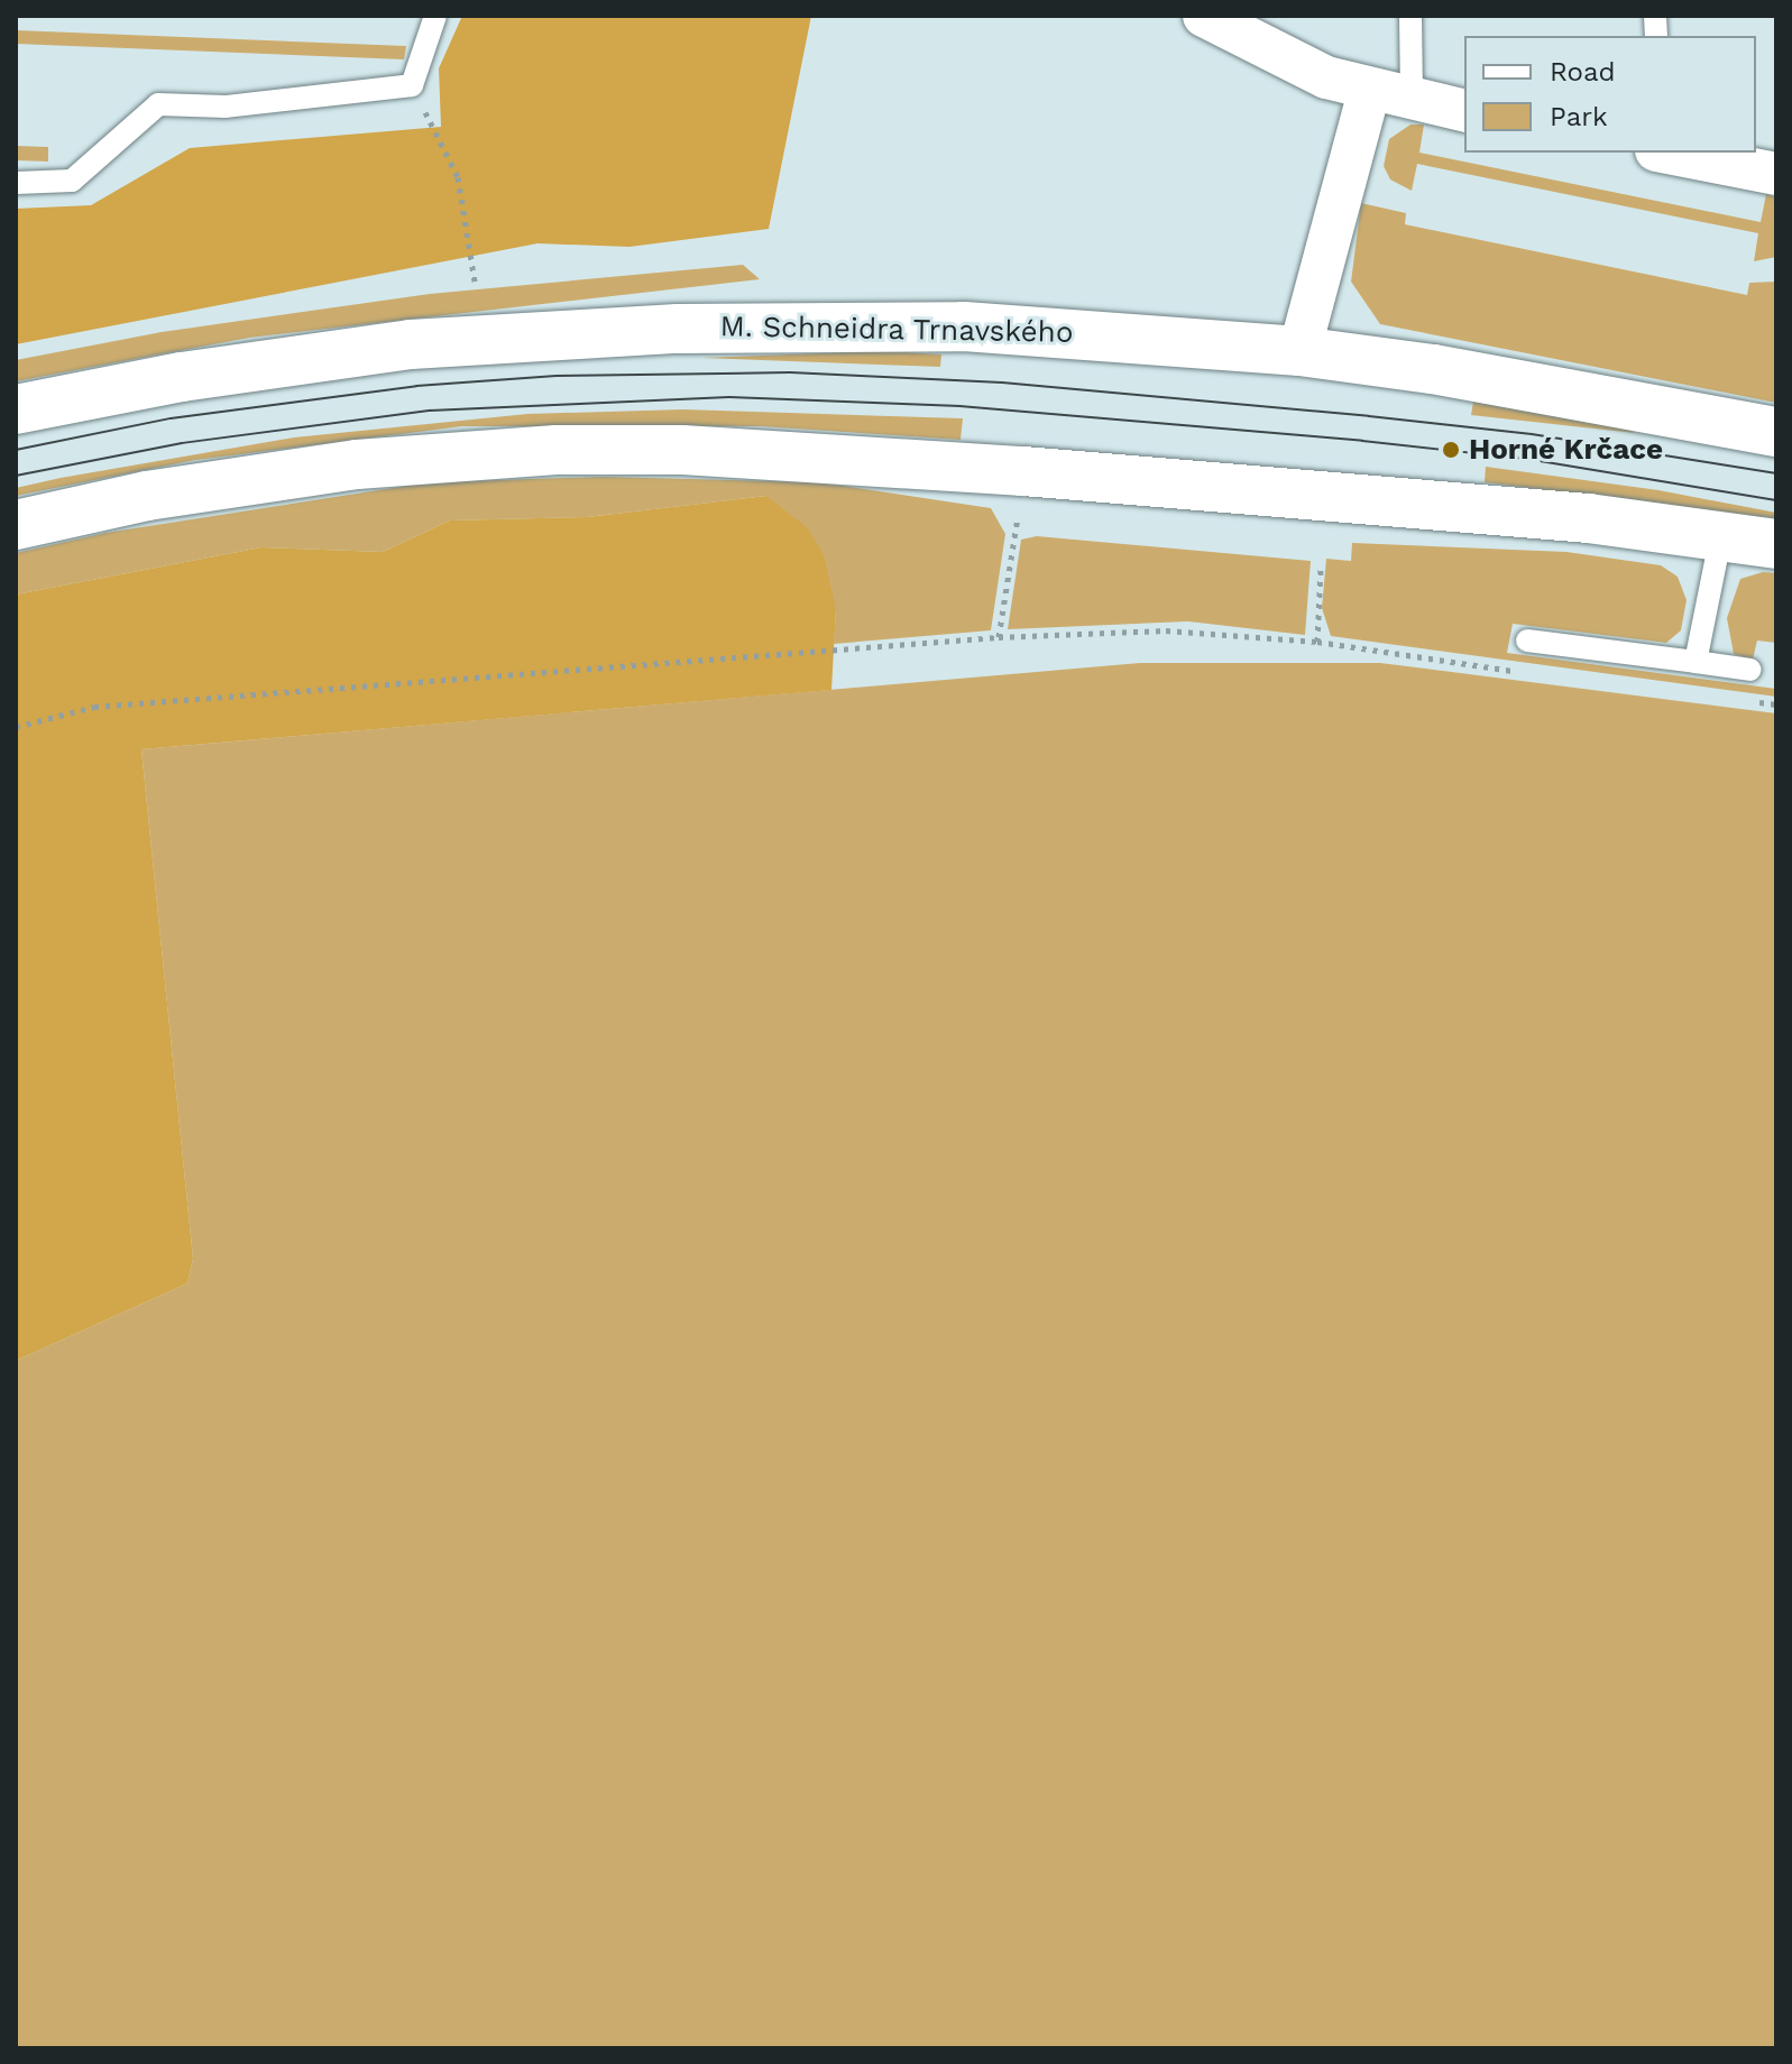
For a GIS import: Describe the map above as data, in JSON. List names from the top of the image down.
{
  "streets": {
    "main road": ["M. Schneidra Trnavského"]
  },
  "places": ["Horné Krčace"],
  "legend": ["Road", "Park"]
}
